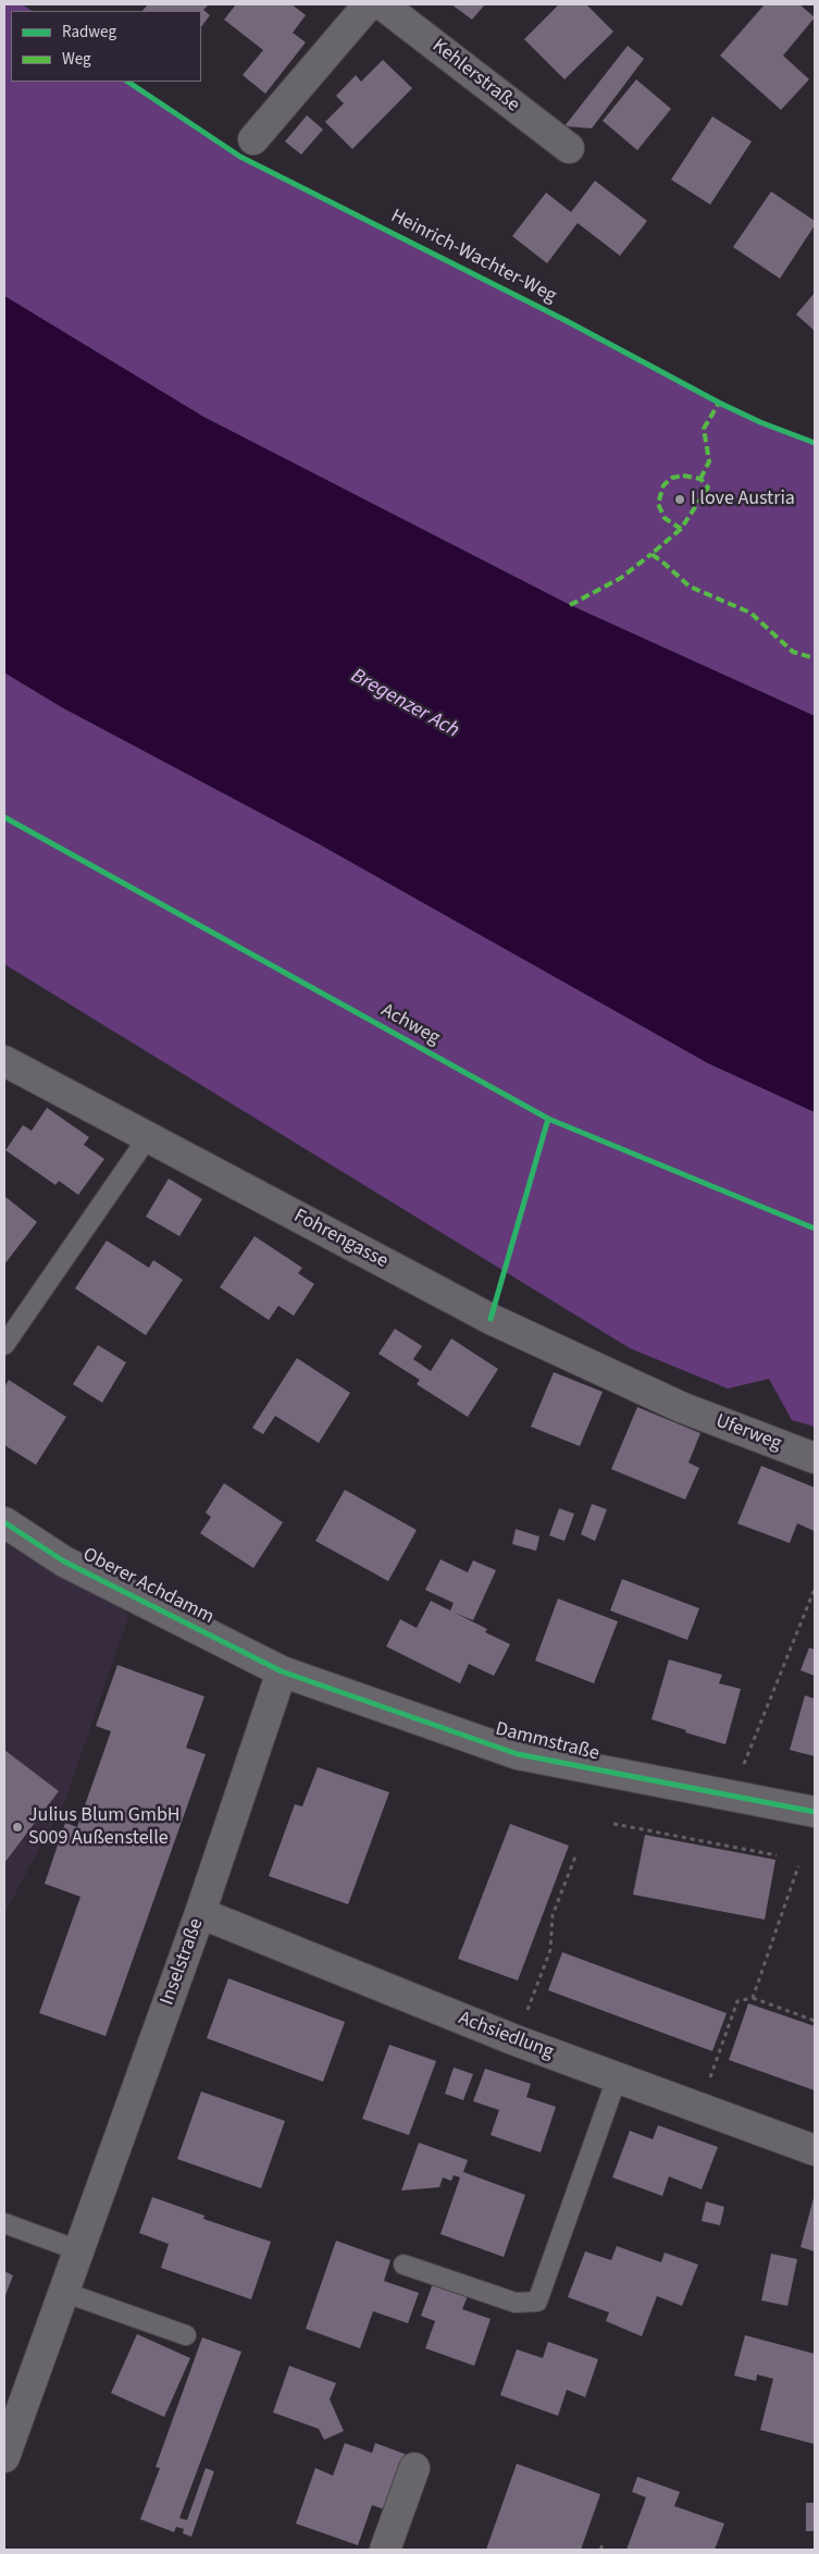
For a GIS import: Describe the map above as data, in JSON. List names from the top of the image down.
{
  "streets": {
    "street": [
      "Kehlerstraße",
      "Fohrengasse",
      "Uferweg",
      "Oberer Achdamm",
      "Dammstraße",
      "Inselstraße",
      "Achsiedlung"
    ],
    "cycle path": ["Heinrich-Wachter-Weg", "Achweg"]
  },
  "crossings": [
    ["Fohrengasse", "Uferweg"],
    ["Oberer Achdamm", "Dammstraße"],
    ["Oberer Achdamm", "Inselstraße"],
    ["Dammstraße", "Inselstraße"],
    ["Inselstraße", "Achsiedlung"]
  ],
  "water": ["Bregenzer Ach"],
  "places": ["I love Austria", "Julius Blum GmbH S009 Außenstelle"],
  "legend": ["Radweg", "Weg"]
}
